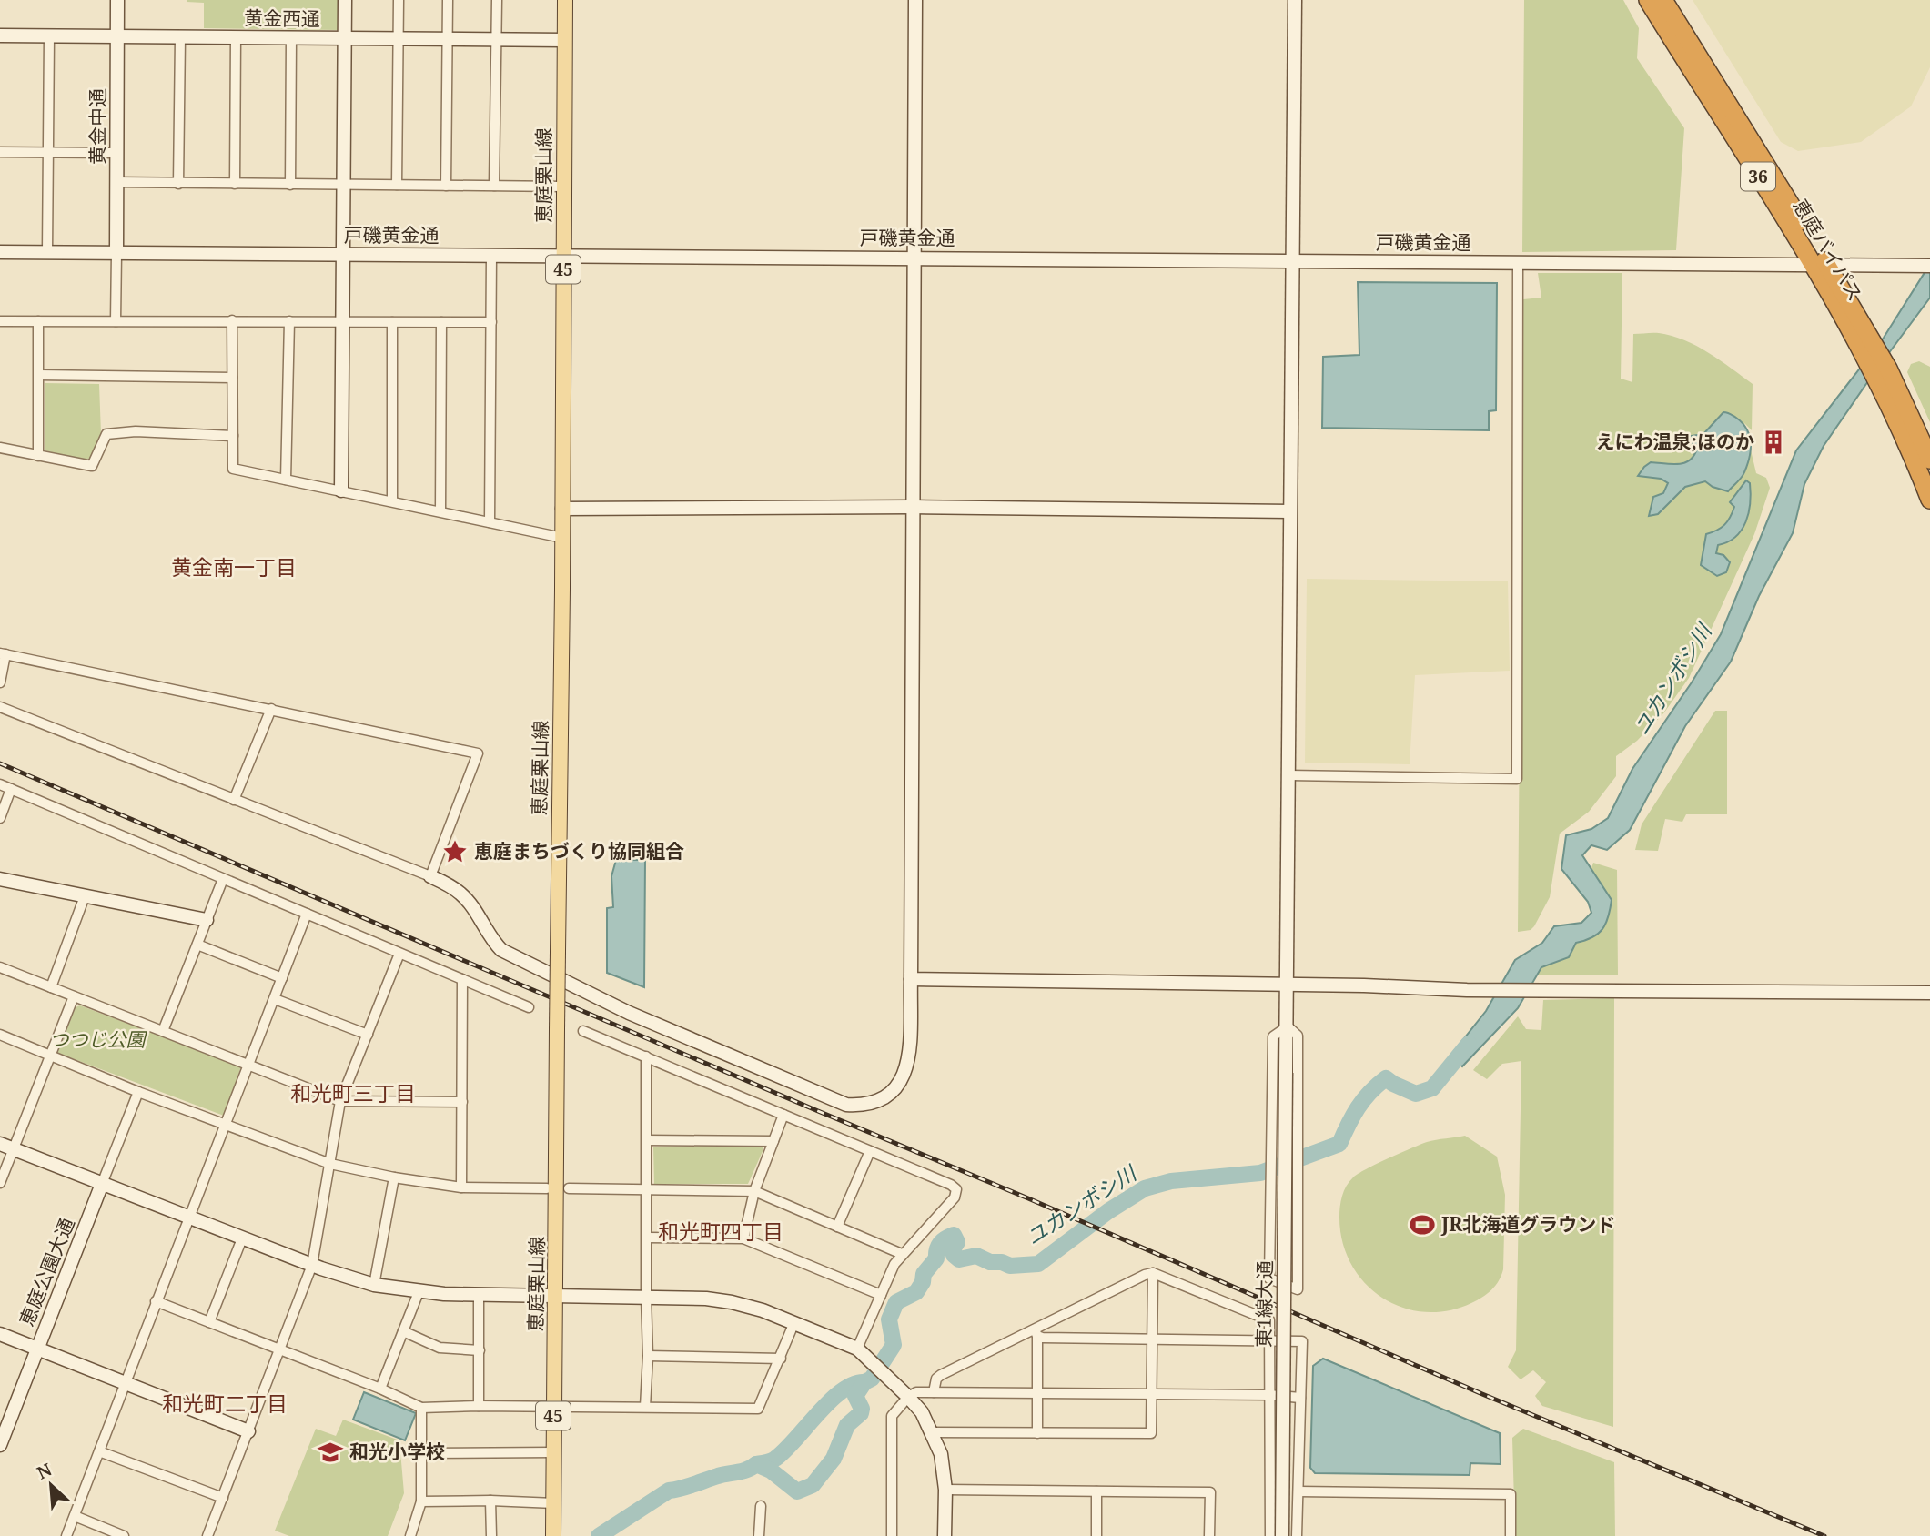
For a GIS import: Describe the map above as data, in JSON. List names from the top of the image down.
{
  "streets": {
    "highway": ["36", "恵庭バイパス"],
    "main road": ["恵庭栗山線", "45"],
    "street": [
      "黄金西通",
      "黄金中通",
      "戸磯黄金通",
      "恵庭公園大通",
      "東1線大通"
    ]
  },
  "crossings": [
    ["黄金西通", "黄金中通"],
    ["黄金西通", "恵庭栗山線"],
    ["黄金中通", "戸磯黄金通"],
    ["恵庭栗山線", "戸磯黄金通"],
    ["戸磯黄金通", "恵庭バイパス"],
    ["戸磯黄金通", "東1線大通"]
  ],
  "districts": [
    "黄金南一丁目",
    "和光町三丁目",
    "和光町四丁目",
    "和光町二丁目"
  ],
  "water": ["ユカンボシ川"],
  "parks": ["つつじ公園"],
  "places": {
    "building": ["えにわ温泉;ほのか"],
    "place": ["恵庭まちづくり協同組合"],
    "sports": ["JR北海道グラウンド"],
    "school or university": ["和光小学校"]
  },
  "north": "top left"
}
